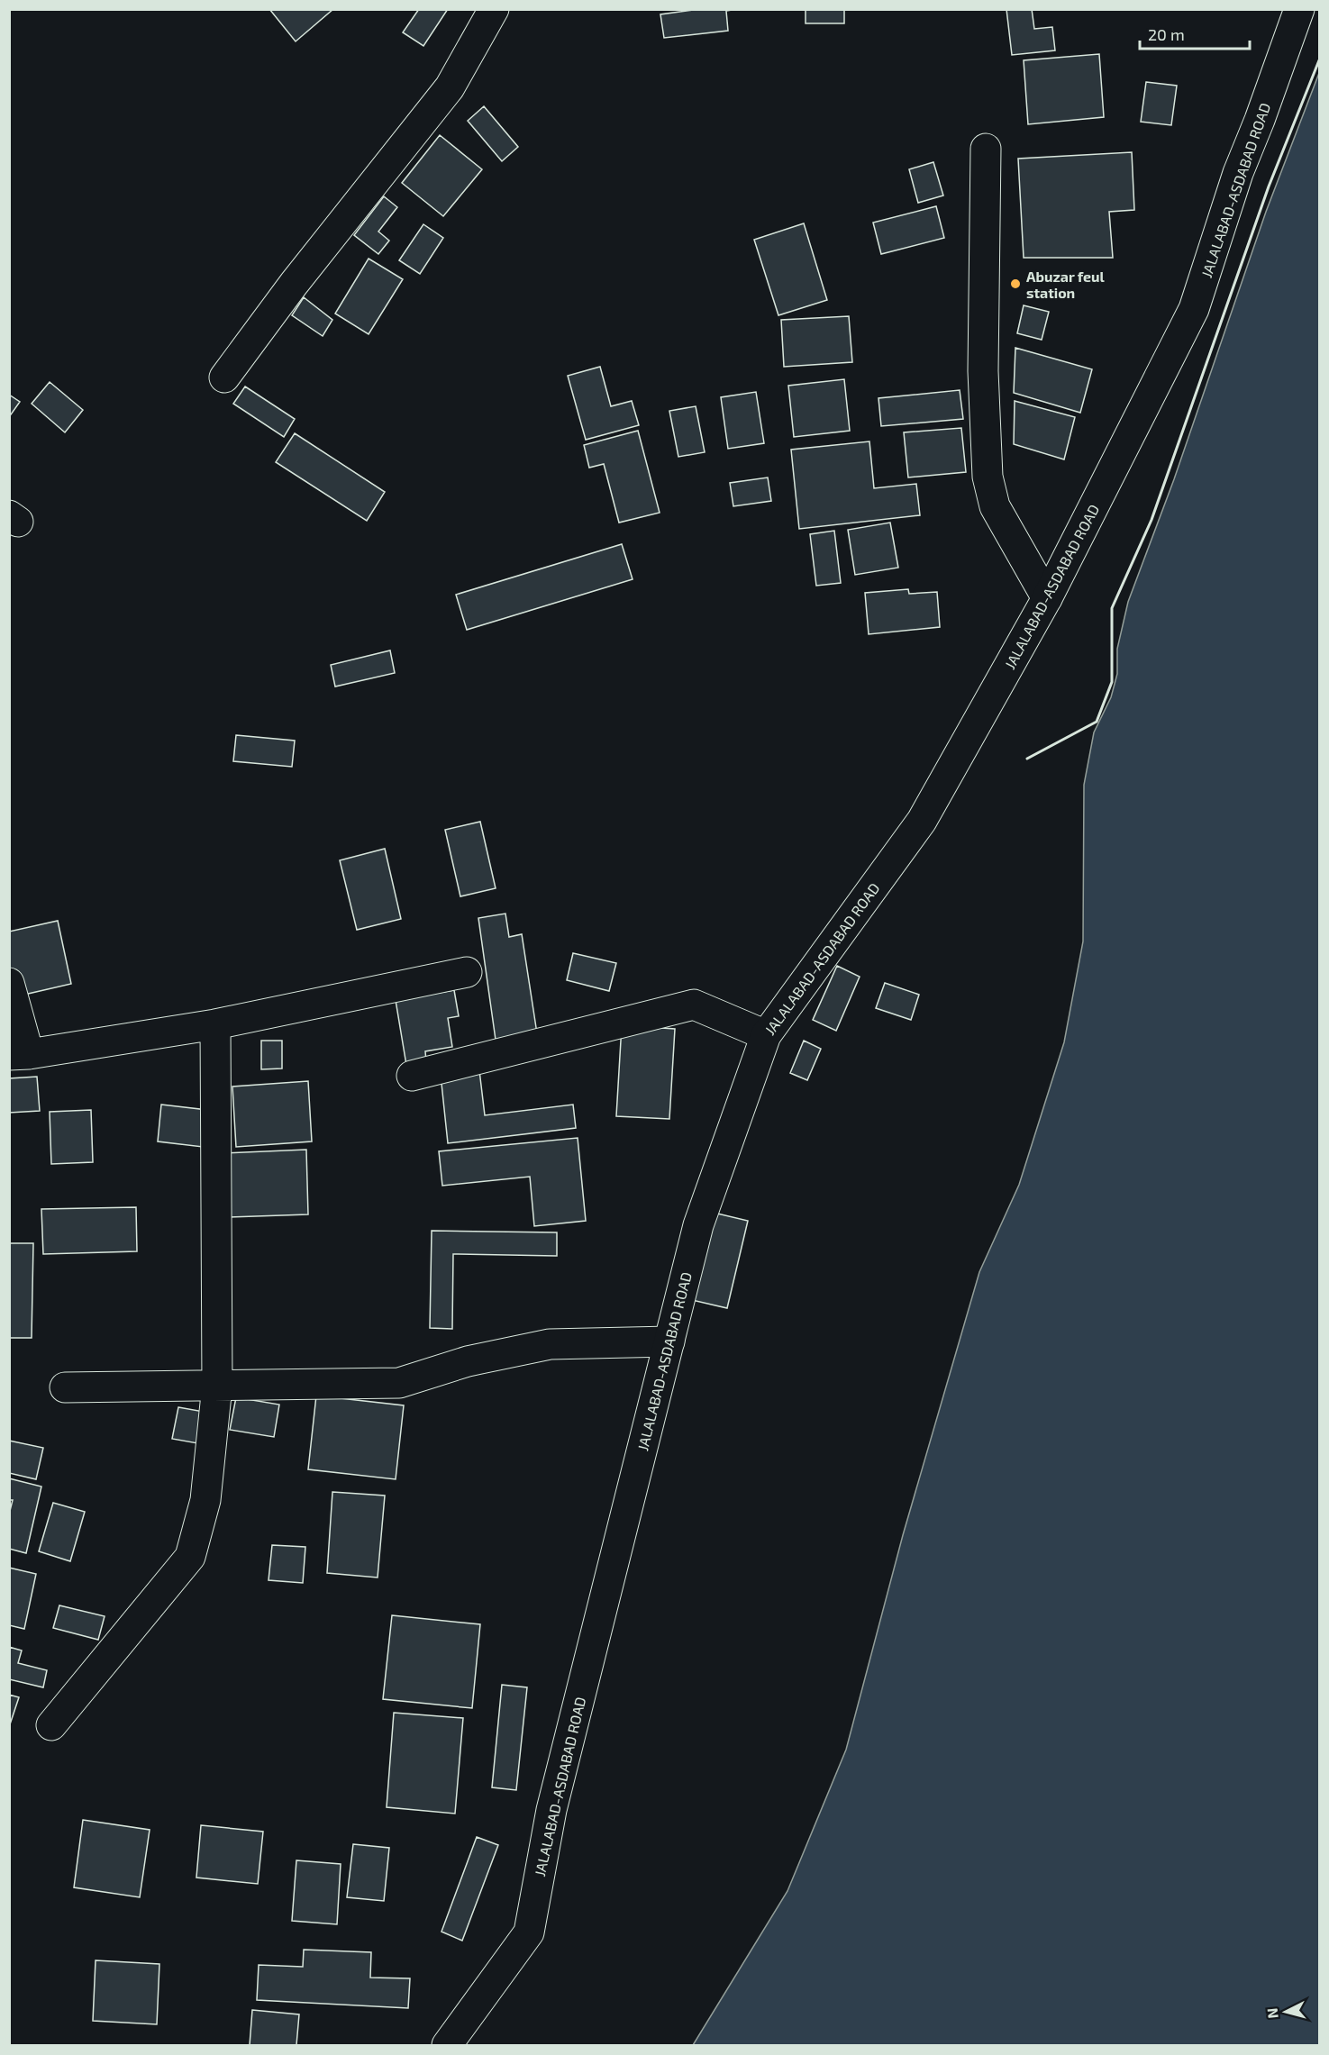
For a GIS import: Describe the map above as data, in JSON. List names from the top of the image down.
{
  "streets": {
    "street": ["JALALABAD-ASDABAD ROAD"]
  },
  "places": ["Abuzar feul station"],
  "scale_bar": "20 m",
  "north": "left"
}
